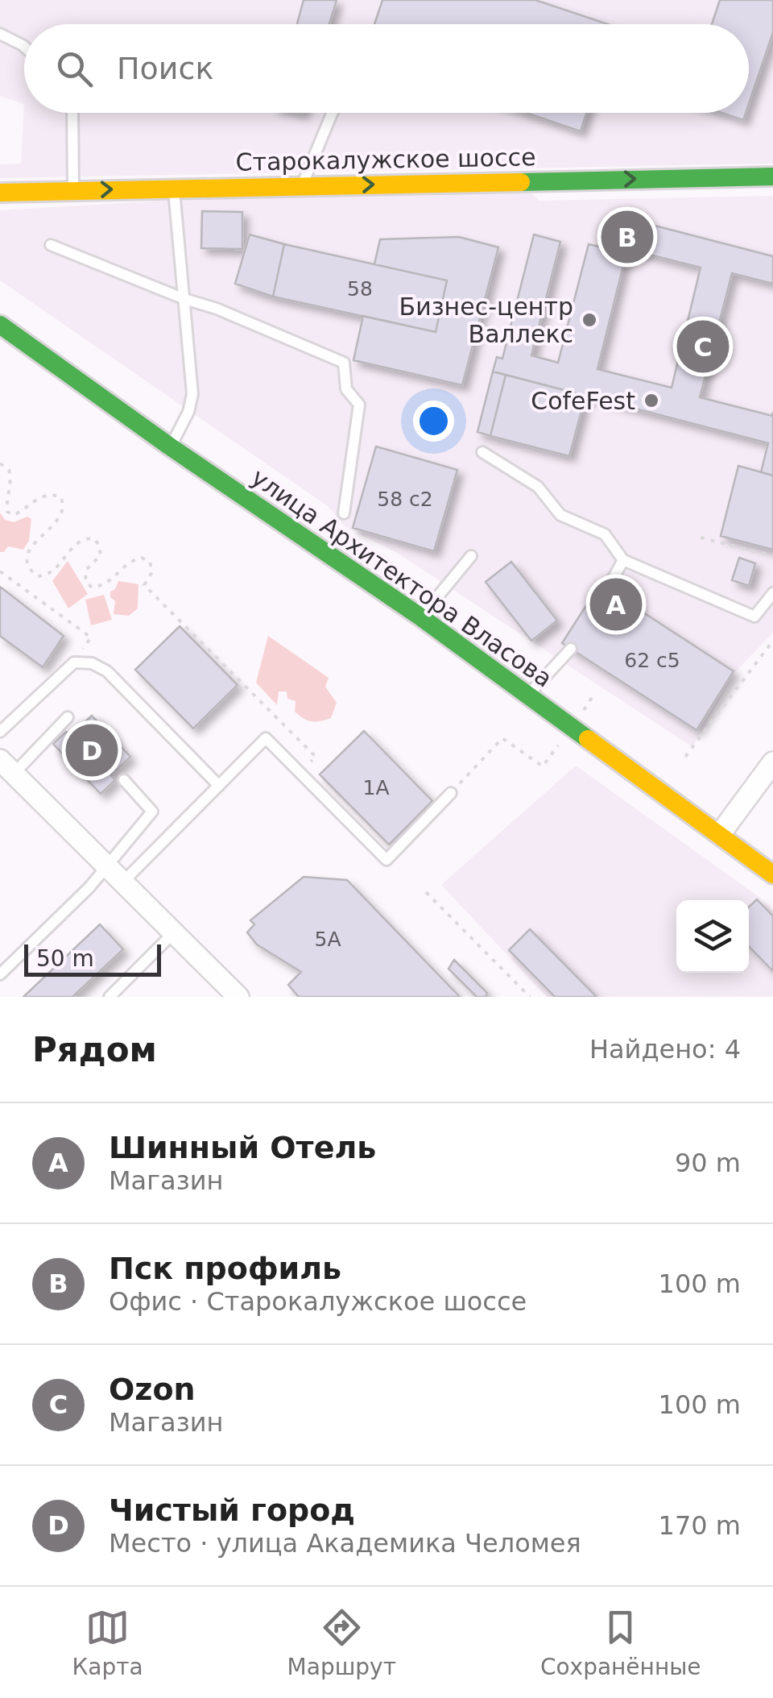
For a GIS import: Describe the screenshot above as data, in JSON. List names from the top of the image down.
{
  "streets": {
    "street": ["Старокалужское шоссе", "улица Архитектора Власова"]
  },
  "one_way": ["Старокалужское шоссе"],
  "places": ["Бизнес-центр Валлекс", "CofeFest"],
  "house_numbers": [
    "58",
    "58 с2",
    "62 с5",
    "1А",
    "5А"
  ],
  "scale_bar": "50 m",
  "page": {
    "search": "Поиск",
    "pins": [
      "B",
      "C",
      "A",
      "D"
    ],
    "scale": "50 m",
    "heading": ["Рядом", "Найдено: 4"],
    "list": [
      {
        "mark": "A",
        "name": "Шинный Отель",
        "note": "Магазин",
        "value": "90 m"
      },
      {
        "mark": "B",
        "name": "Пск профиль",
        "note": "Офис · Старокалужское шоссе",
        "value": "100 m"
      },
      {
        "mark": "C",
        "name": "Ozon",
        "note": "Магазин",
        "value": "100 m"
      },
      {
        "mark": "D",
        "name": "Чистый город",
        "note": "Место · улица Академика Челомея",
        "value": "170 m"
      }
    ],
    "nav": ["Карта", "Маршрут", "Сохранённые"]
  }
}
